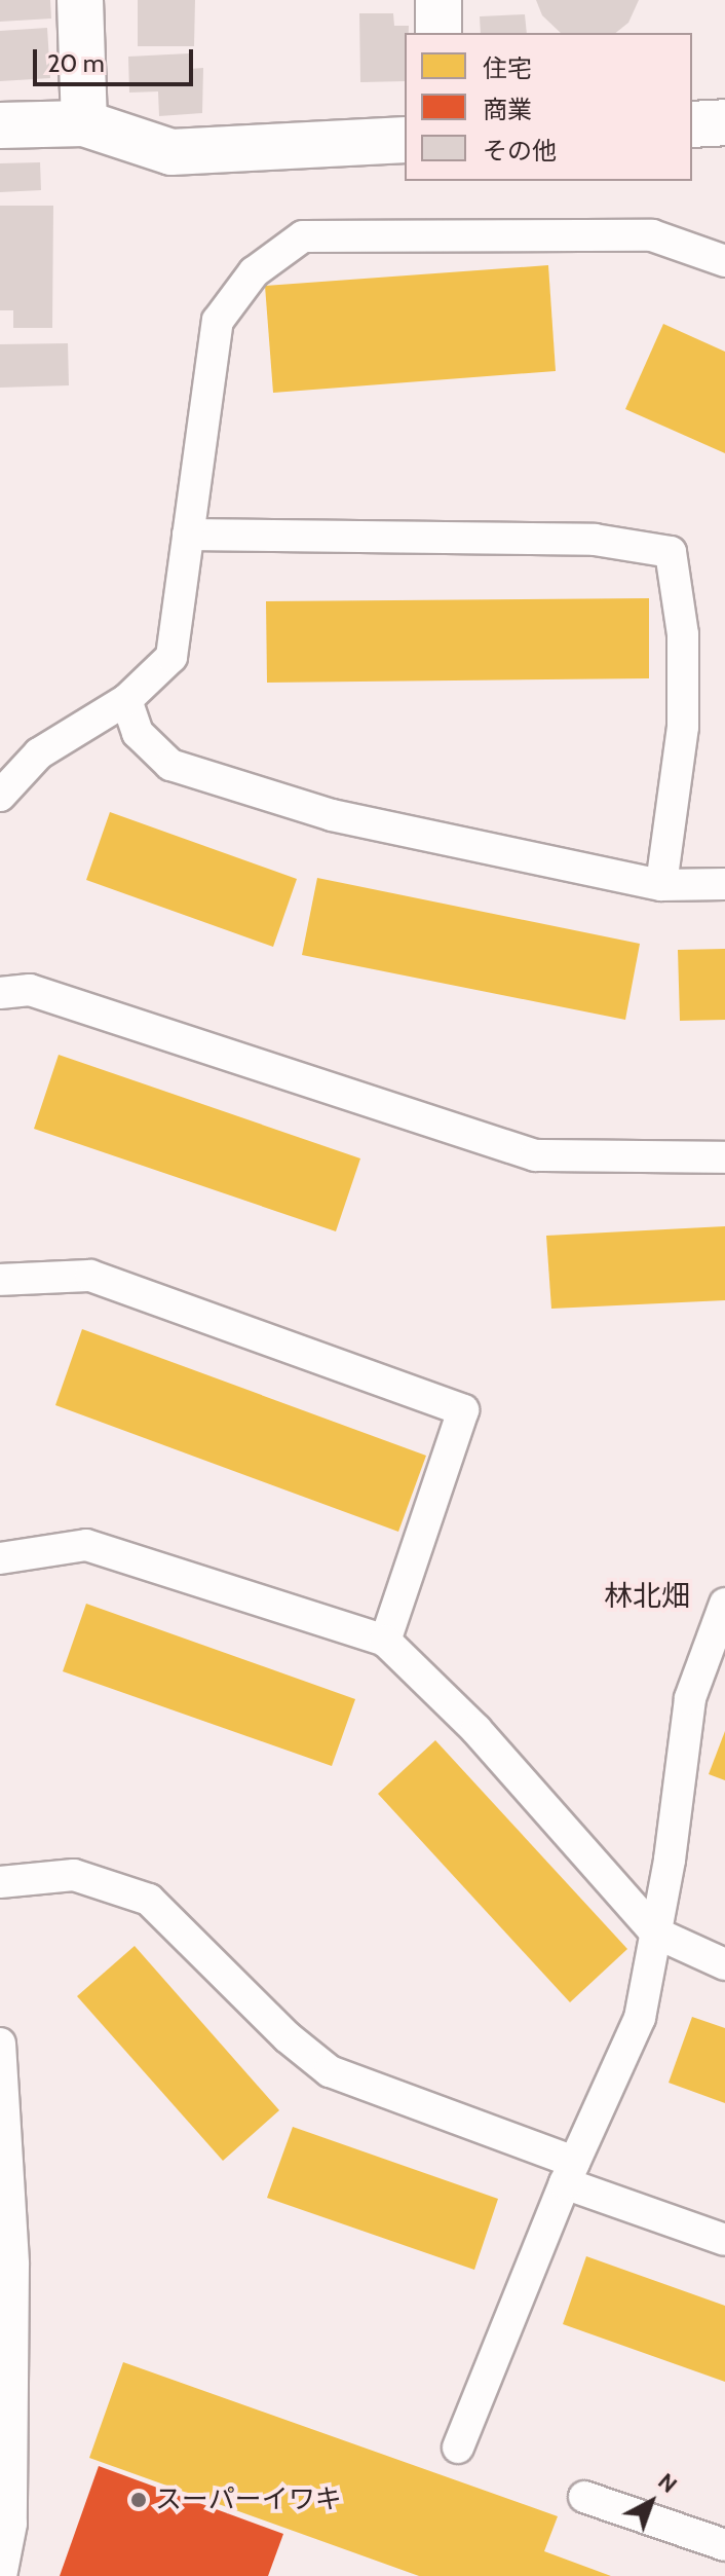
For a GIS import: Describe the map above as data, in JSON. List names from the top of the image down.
{
  "districts": ["林北畑"],
  "places": ["スーパーイワキ"],
  "legend": ["住宅", "商業", "その他"],
  "scale_bar": "20 m",
  "north": "top right"
}
